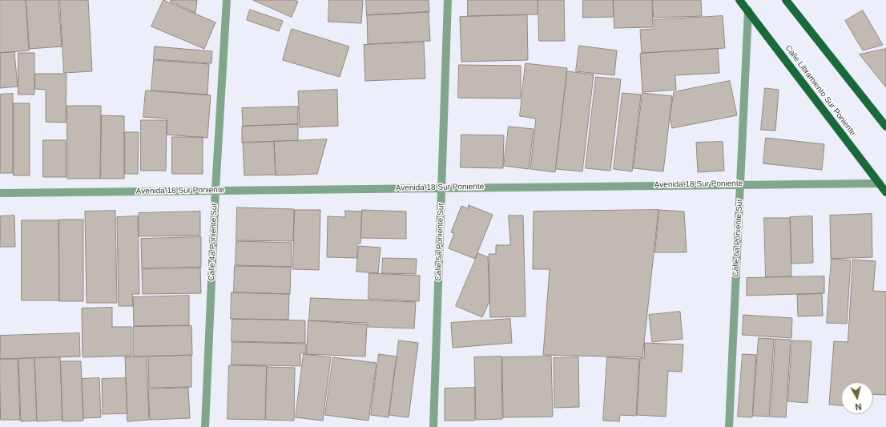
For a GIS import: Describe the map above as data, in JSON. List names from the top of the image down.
{
  "streets": {
    "main road": ["Calle Libramiento Sur Poniente"],
    "street": [
      "Avenida 18 Sur Poniente",
      "Calle 6a Poniente Sur",
      "Calle 4a Poniente Sur",
      "Calle 5a Poniente Sur"
    ]
  },
  "crossings": [
    ["Calle Libramiento Sur Poniente", "Avenida 18 Sur Poniente"],
    ["Calle Libramiento Sur Poniente", "Calle 6a Poniente Sur"],
    ["Avenida 18 Sur Poniente", "Calle 6a Poniente Sur"],
    ["Avenida 18 Sur Poniente", "Calle 4a Poniente Sur"],
    ["Avenida 18 Sur Poniente", "Calle 5a Poniente Sur"]
  ],
  "north": "bottom"
}
